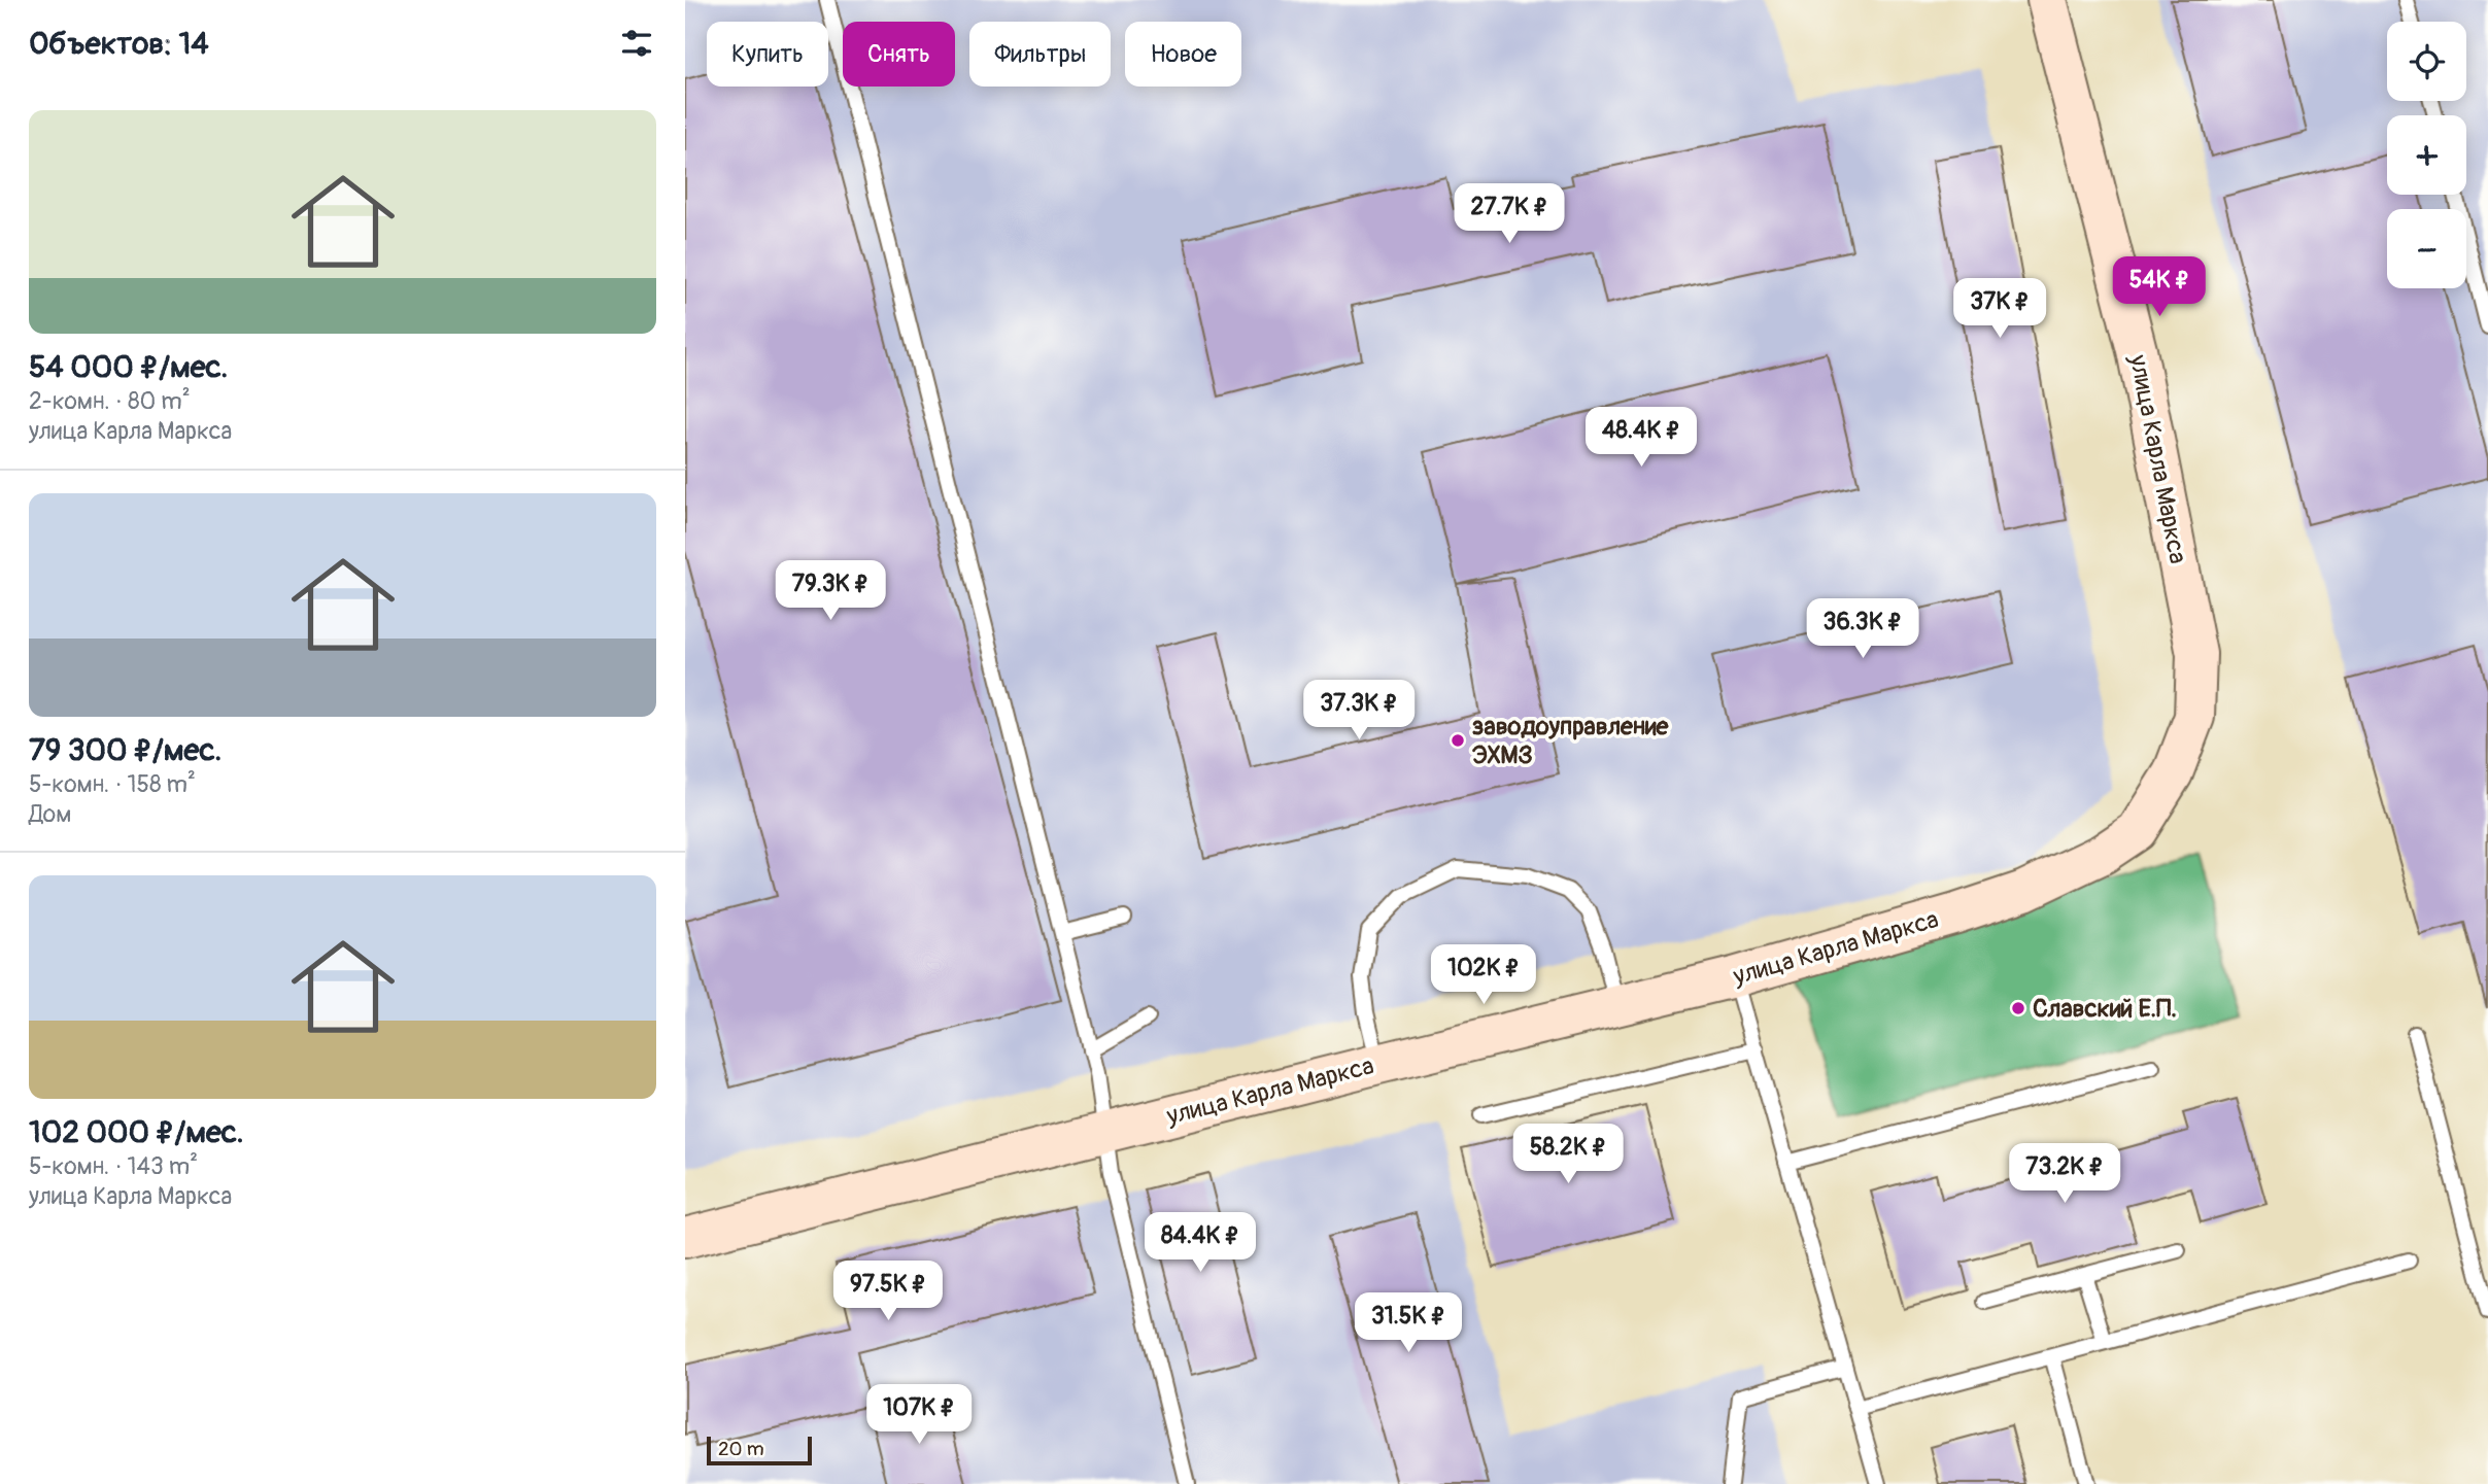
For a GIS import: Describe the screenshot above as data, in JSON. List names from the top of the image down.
{
  "streets": {
    "street": ["улица Карла Маркса"]
  },
  "places": ["заводоуправление ЭХМЗ", "Славский Е.П."],
  "scale_bar": "20 m",
  "page": {
    "heading": "Объектов: 14",
    "map_buttons": ["+", "−"],
    "chip": [
      "Купить",
      "Снять",
      "Фильтры",
      "Новое"
    ],
    "list": [
      {
        "name": "54 000 ₽/мес.",
        "note": "2-комн. · 80 m² · улица Карла Маркса"
      },
      {
        "name": "79 300 ₽/мес.",
        "note": "5-комн. · 158 m² · Дом"
      },
      {
        "name": "102 000 ₽/мес.",
        "note": "5-комн. · 143 m² · улица Карла Маркса"
      }
    ],
    "price": [
      "27.7K ₽",
      "54K ₽",
      "37K ₽",
      "48.4K ₽",
      "79.3K ₽",
      "36.3K ₽",
      "37.3K ₽",
      "102K ₽",
      "58.2K ₽",
      "73.2K ₽",
      "84.4K ₽",
      "97.5K ₽",
      "31.5K ₽",
      "107K ₽"
    ],
    "scale": "20 m"
  }
}
